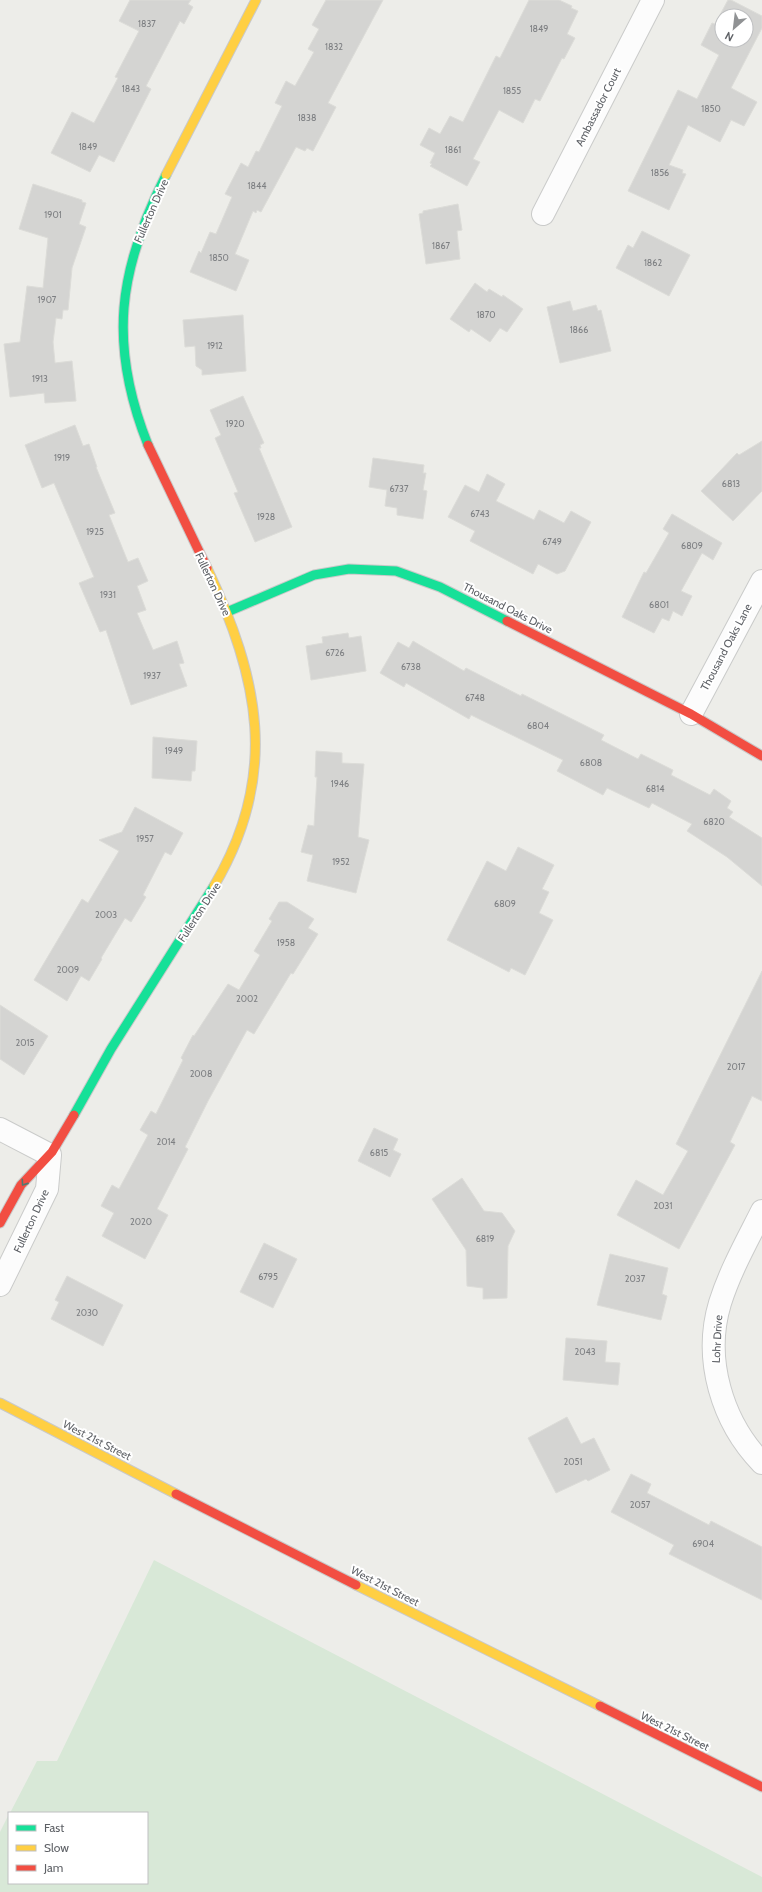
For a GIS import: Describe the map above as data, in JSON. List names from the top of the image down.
{
  "streets": {
    "street": [
      "Ambassador Court",
      "Fullerton Drive",
      "Thousand Oaks Drive",
      "Thousand Oaks Lane",
      "Lohr Drive",
      "West 21st Street"
    ]
  },
  "crossings": [
    ["Fullerton Drive", "Thousand Oaks Drive"],
    ["Thousand Oaks Drive", "Thousand Oaks Lane"]
  ],
  "house_numbers": [
    "1837",
    "1849",
    "1832",
    "1843",
    "1855",
    "1850",
    "1838",
    "1849",
    "1861",
    "1856",
    "1844",
    "1901",
    "1867",
    "1850",
    "1862",
    "1907",
    "1870",
    "1866",
    "1912",
    "1913",
    "1920",
    "1919",
    "6813",
    "6737",
    "6743",
    "1928",
    "1925",
    "6749",
    "6809",
    "1931",
    "6801",
    "6726",
    "6738",
    "1937",
    "6748",
    "6804",
    "1949",
    "6808",
    "1946",
    "6814",
    "6820",
    "1957",
    "1952",
    "6809",
    "2003",
    "1958",
    "2009",
    "2002",
    "2015",
    "2017",
    "2008",
    "2014",
    "6815",
    "2031",
    "2020",
    "6819",
    "6795",
    "2037",
    "2030",
    "2043",
    "2051",
    "2057",
    "6904"
  ],
  "legend": ["Fast", "Slow", "Jam"],
  "north": "bottom left"
}
